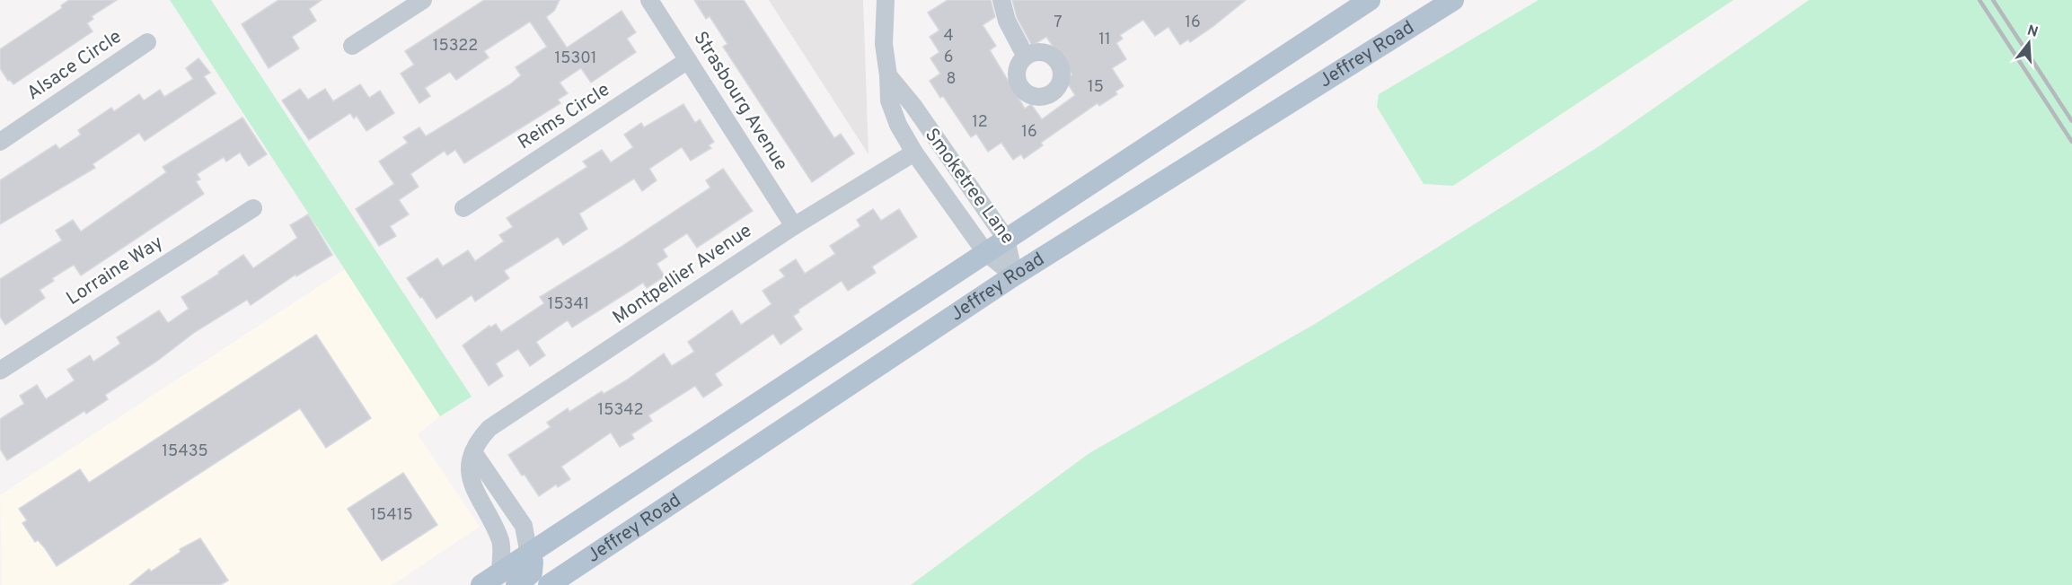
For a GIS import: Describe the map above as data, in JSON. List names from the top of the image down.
{
  "streets": {
    "main road": ["Jeffrey Road"],
    "street": [
      "Alsace Circle",
      "Strasbourg Avenue",
      "Reims Circle",
      "Smoketree Lane",
      "Lorraine Way",
      "Montpellier Avenue"
    ]
  },
  "crossings": [
    ["Jeffrey Road", "Smoketree Lane"],
    ["Strasbourg Avenue", "Reims Circle"],
    ["Strasbourg Avenue", "Montpellier Avenue"],
    ["Smoketree Lane", "Montpellier Avenue"]
  ],
  "house_numbers": [
    "7",
    "16",
    "4",
    "11",
    "15322",
    "6",
    "15301",
    "8",
    "15",
    "12",
    "16",
    "15341",
    "15342",
    "15435",
    "15415"
  ],
  "north": "top"
}
